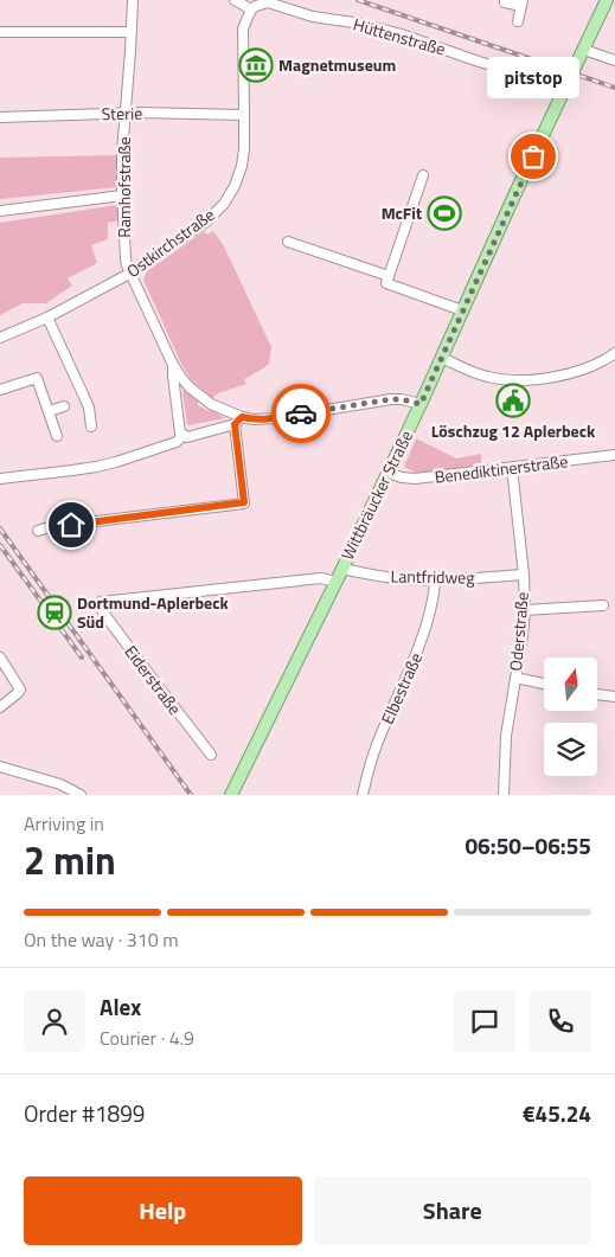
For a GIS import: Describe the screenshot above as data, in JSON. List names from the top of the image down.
{
  "streets": {
    "main road": ["Wittbräucker Straße"],
    "street": [
      "Hüttenstraße",
      "Sterie",
      "Ramhofstraße",
      "Ostkirchstraße",
      "Benediktinerstraße",
      "Lantfridweg",
      "Oderstraße",
      "Eiderstraße",
      "Elbestraße"
    ]
  },
  "crossings": [
    ["Hüttenstraße", "Ostkirchstraße"],
    ["Hüttenstraße", "Wittbräucker Straße"],
    ["Sterie", "Ramhofstraße"],
    ["Sterie", "Ostkirchstraße"],
    ["Ramhofstraße", "Ostkirchstraße"],
    ["Benediktinerstraße", "Wittbräucker Straße"],
    ["Benediktinerstraße", "Oderstraße"],
    ["Wittbräucker Straße", "Lantfridweg"],
    ["Wittbräucker Straße", "Eiderstraße"],
    ["Lantfridweg", "Oderstraße"],
    ["Lantfridweg", "Elbestraße"]
  ],
  "places": {
    "museum": ["Magnetmuseum"],
    "other": ["pitstop"],
    "sports": ["McFit"],
    "public building": ["Löschzug 12 Aplerbeck"],
    "station": ["Dortmund-Aplerbeck Süd"]
  },
  "north": "top",
  "page": {
    "bubble": "pitstop",
    "heading": ["2 min", "Arriving in", "06:50–06:55"],
    "panel": [
      "Alex",
      "Courier · 4.9",
      "Order #1899",
      "€45.24"
    ],
    "bar": "On the way · 310 m",
    "buttons": ["Help", "Share"]
  }
}
